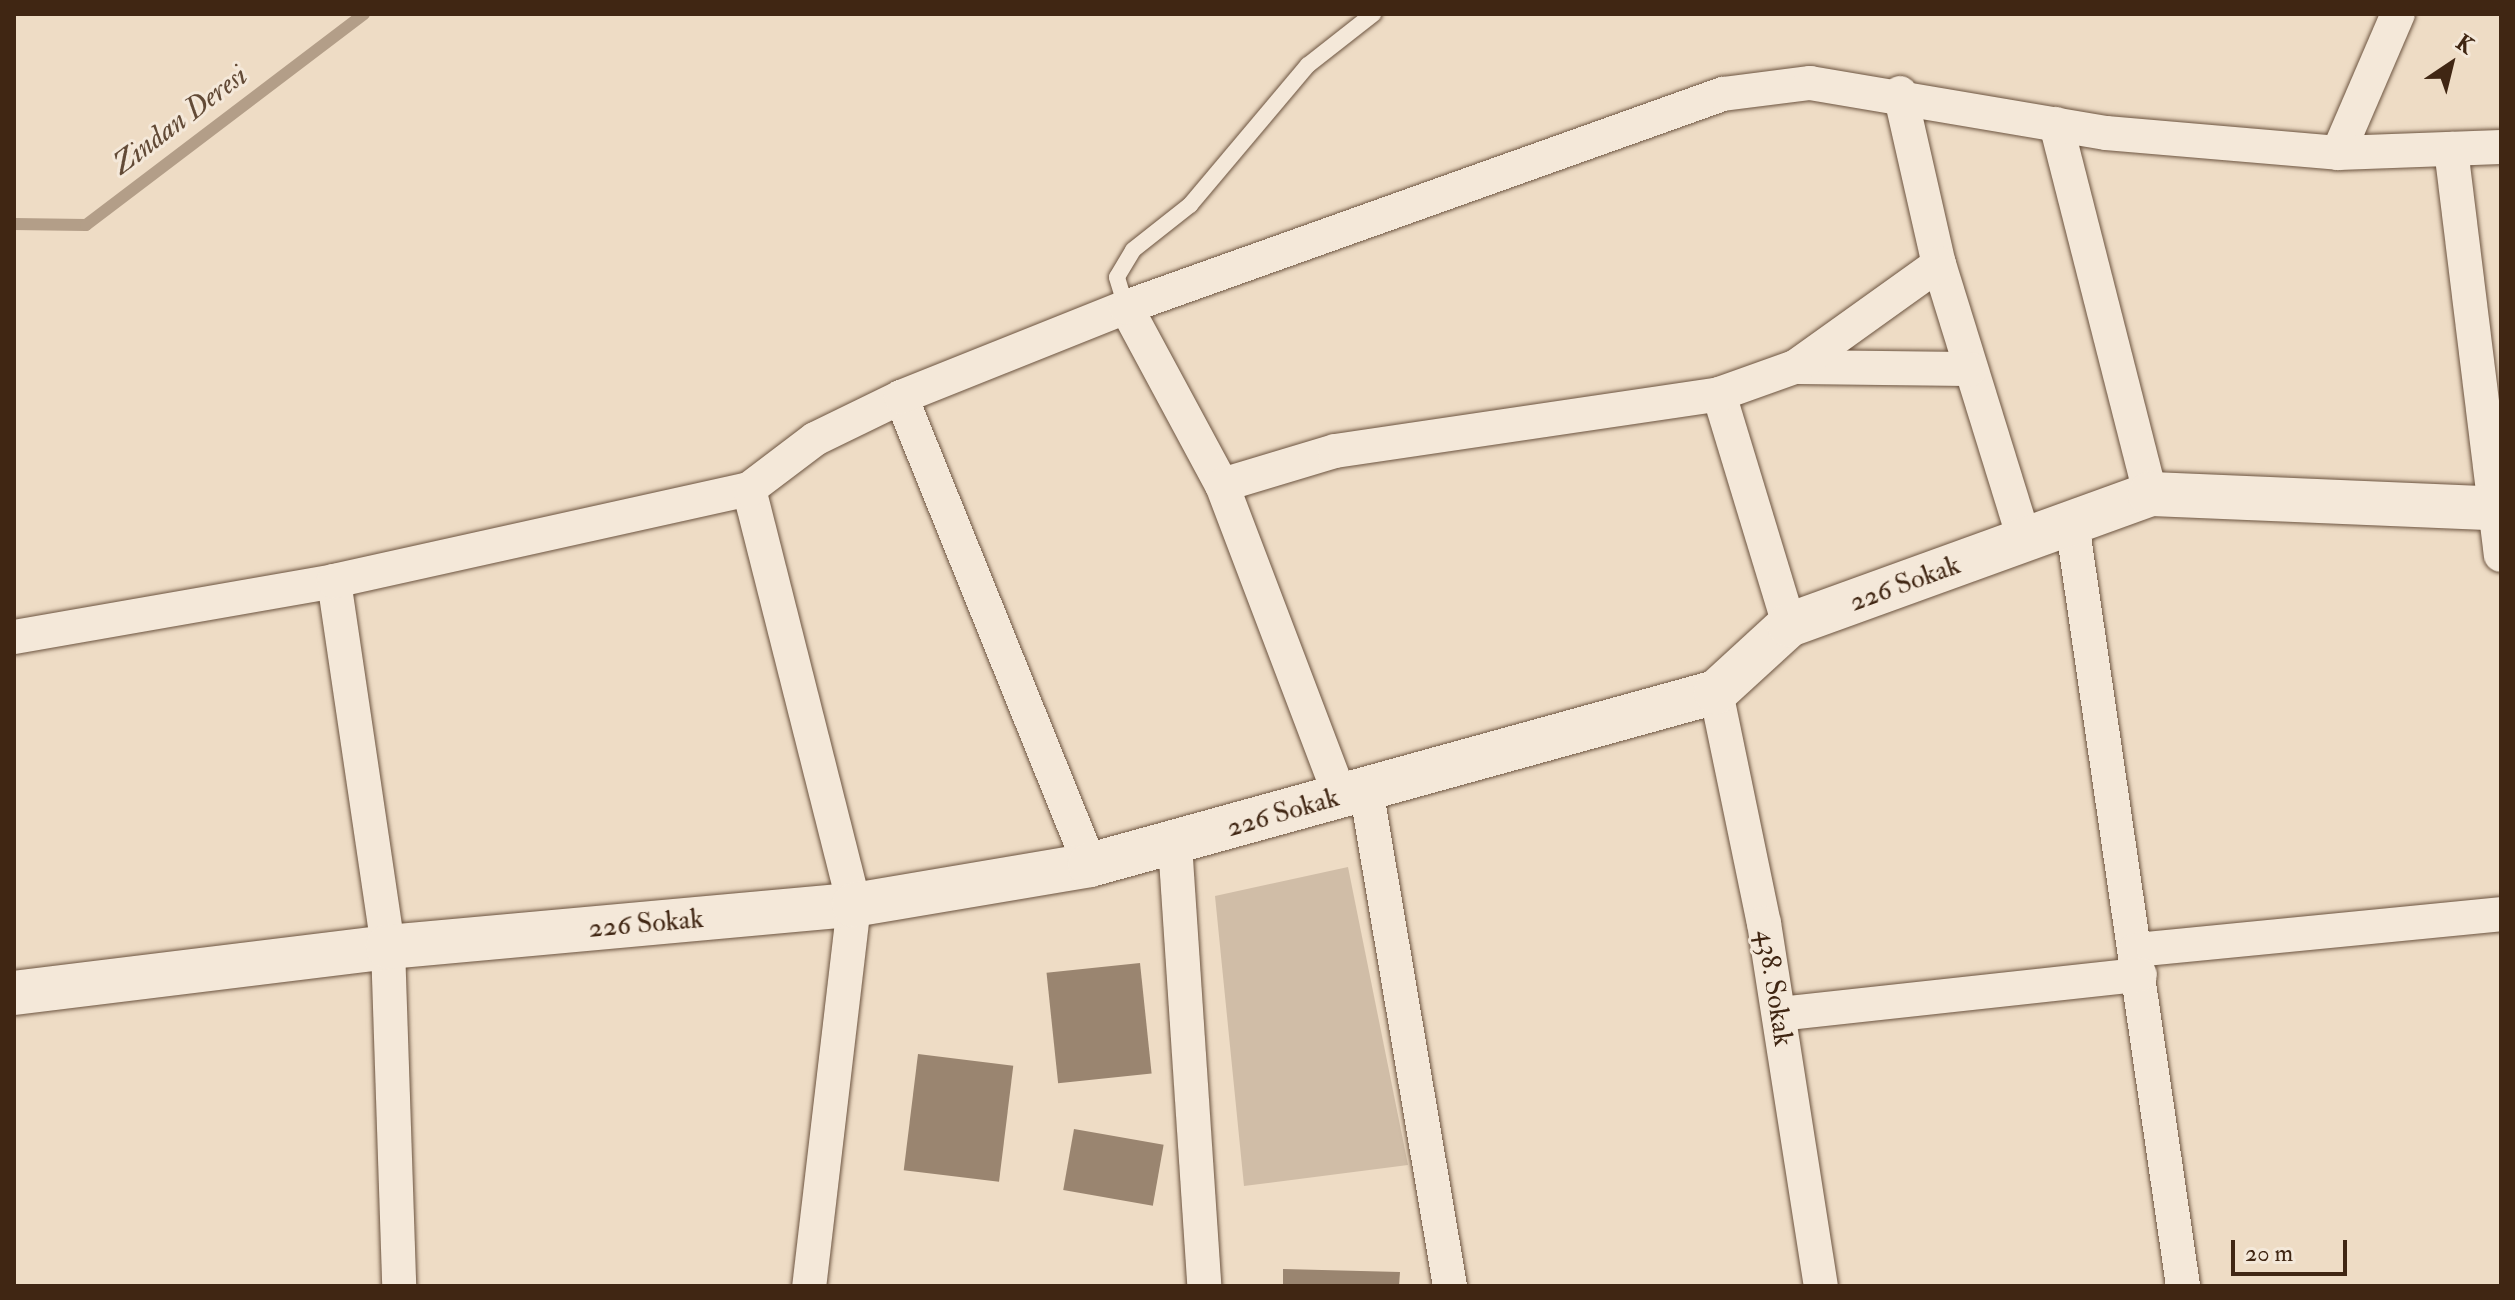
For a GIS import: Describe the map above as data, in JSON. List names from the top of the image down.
{
  "streets": {
    "street": ["226 Sokak", "438. Sokak"]
  },
  "crossings": [
    ["226 Sokak", "438. Sokak"]
  ],
  "water": ["Zindan Deresi"],
  "scale_bar": "20 m",
  "north": "top right"
}
